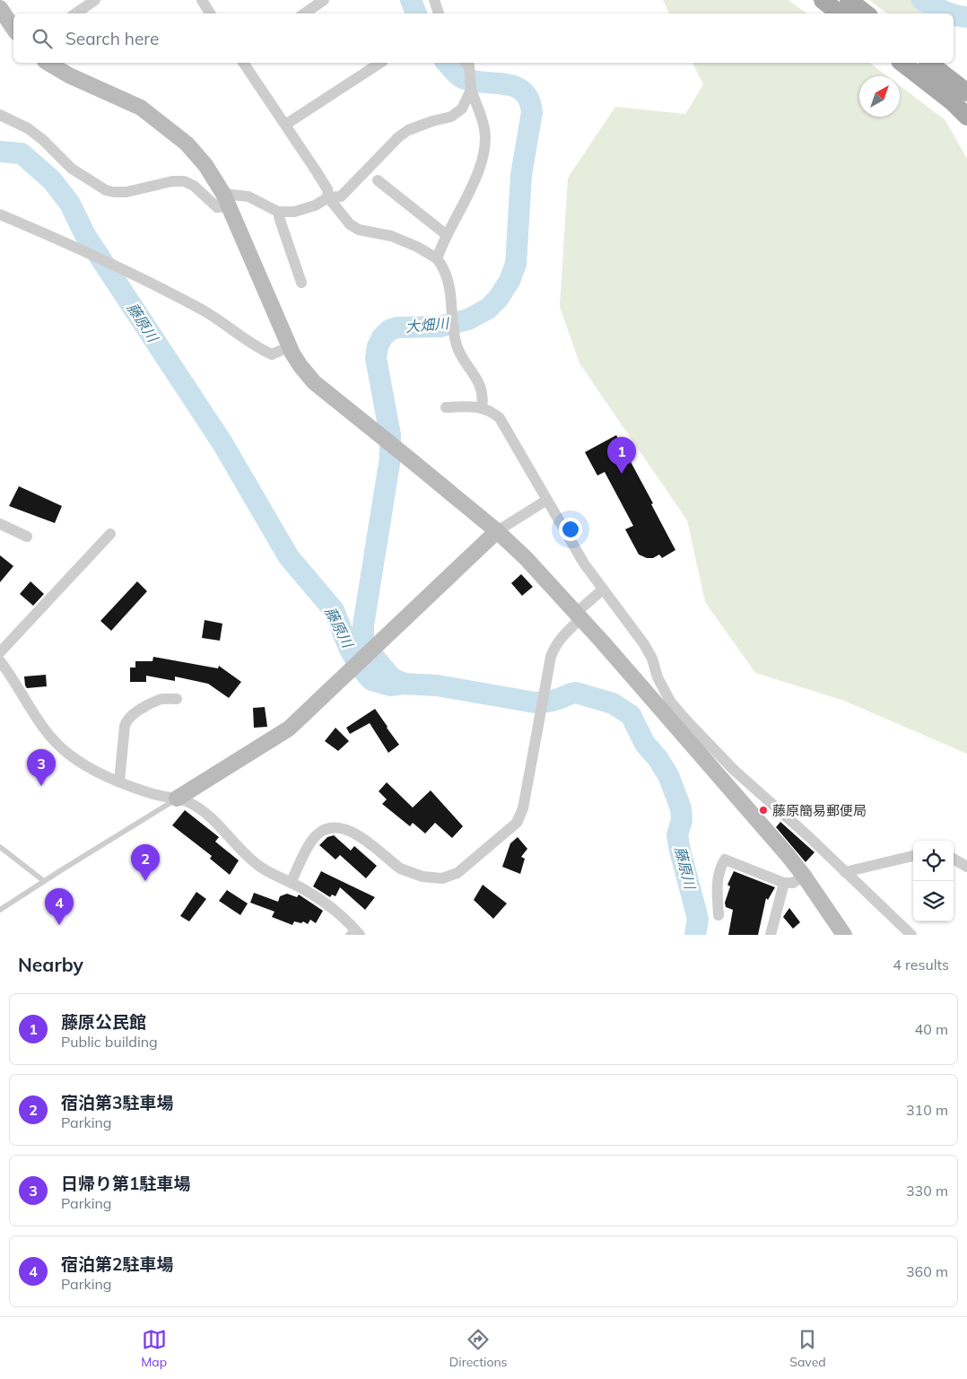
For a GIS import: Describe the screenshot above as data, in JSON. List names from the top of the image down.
{
  "water": ["藤原川", "大畑川"],
  "places": ["藤原簡易郵便局"],
  "north": "top right",
  "page": {
    "search": "Search here",
    "pins": [
      "1",
      "3",
      "2",
      "4"
    ],
    "heading": ["Nearby", "4 results"],
    "list": [
      {
        "mark": "1",
        "name": "藤原公民館",
        "note": "Public building",
        "value": "40 m"
      },
      {
        "mark": "2",
        "name": "宿泊第3駐車場",
        "note": "Parking",
        "value": "310 m"
      },
      {
        "mark": "3",
        "name": "日帰り第1駐車場",
        "note": "Parking",
        "value": "330 m"
      },
      {
        "mark": "4",
        "name": "宿泊第2駐車場",
        "note": "Parking",
        "value": "360 m"
      }
    ],
    "nav": ["Map", "Directions", "Saved"]
  }
}
